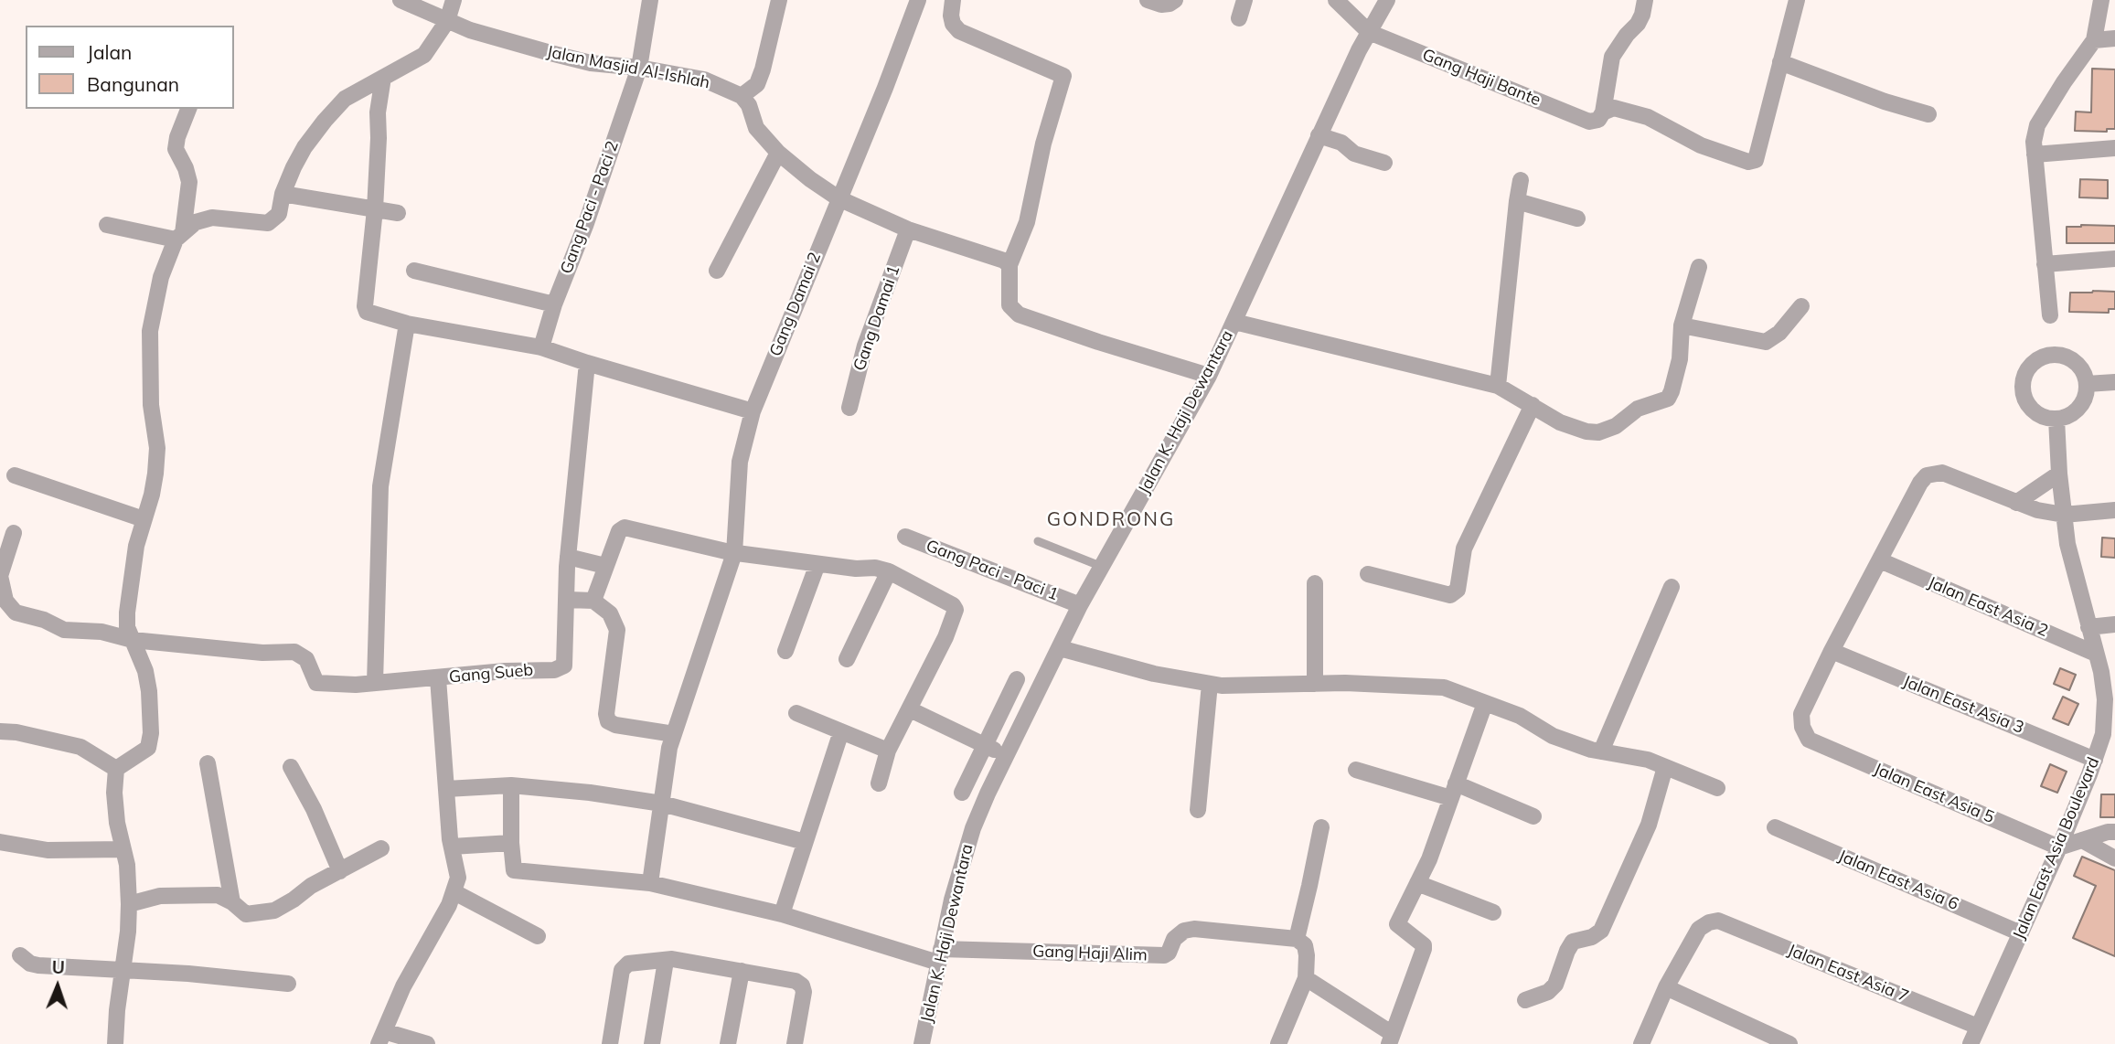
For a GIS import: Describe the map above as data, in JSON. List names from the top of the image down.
{
  "streets": {
    "street": [
      "Jalan Masjid Al-Ishlah",
      "Gang Haji Bante",
      "Gang Paci - Paci 2",
      "Gang Damai 2",
      "Gang Damai 1",
      "Jalan K. Haji Dewantara",
      "Gang Paci - Paci 1",
      "Jalan East Asia 2",
      "Gang Sueb",
      "Jalan East Asia 3",
      "Jalan East Asia 5",
      "Jalan East Asia Boulevard",
      "Jalan East Asia 6",
      "Gang Haji Alim",
      "Jalan East Asia 7"
    ]
  },
  "crossings": [
    ["Jalan Masjid Al-Ishlah", "Gang Paci - Paci 2"],
    ["Gang Haji Bante", "Jalan K. Haji Dewantara"],
    ["Jalan K. Haji Dewantara", "Gang Paci - Paci 1"],
    ["Jalan K. Haji Dewantara", "Gang Haji Alim"],
    ["Jalan East Asia 2", "Jalan East Asia Boulevard"],
    ["Jalan East Asia 3", "Jalan East Asia 5"],
    ["Jalan East Asia 3", "Jalan East Asia Boulevard"],
    ["Jalan East Asia 5", "Jalan East Asia Boulevard"],
    ["Jalan East Asia Boulevard", "Jalan East Asia 6"],
    ["Jalan East Asia Boulevard", "Jalan East Asia 7"]
  ],
  "districts": ["GONDRONG"],
  "legend": ["Jalan", "Bangunan"],
  "north": "top"
}
